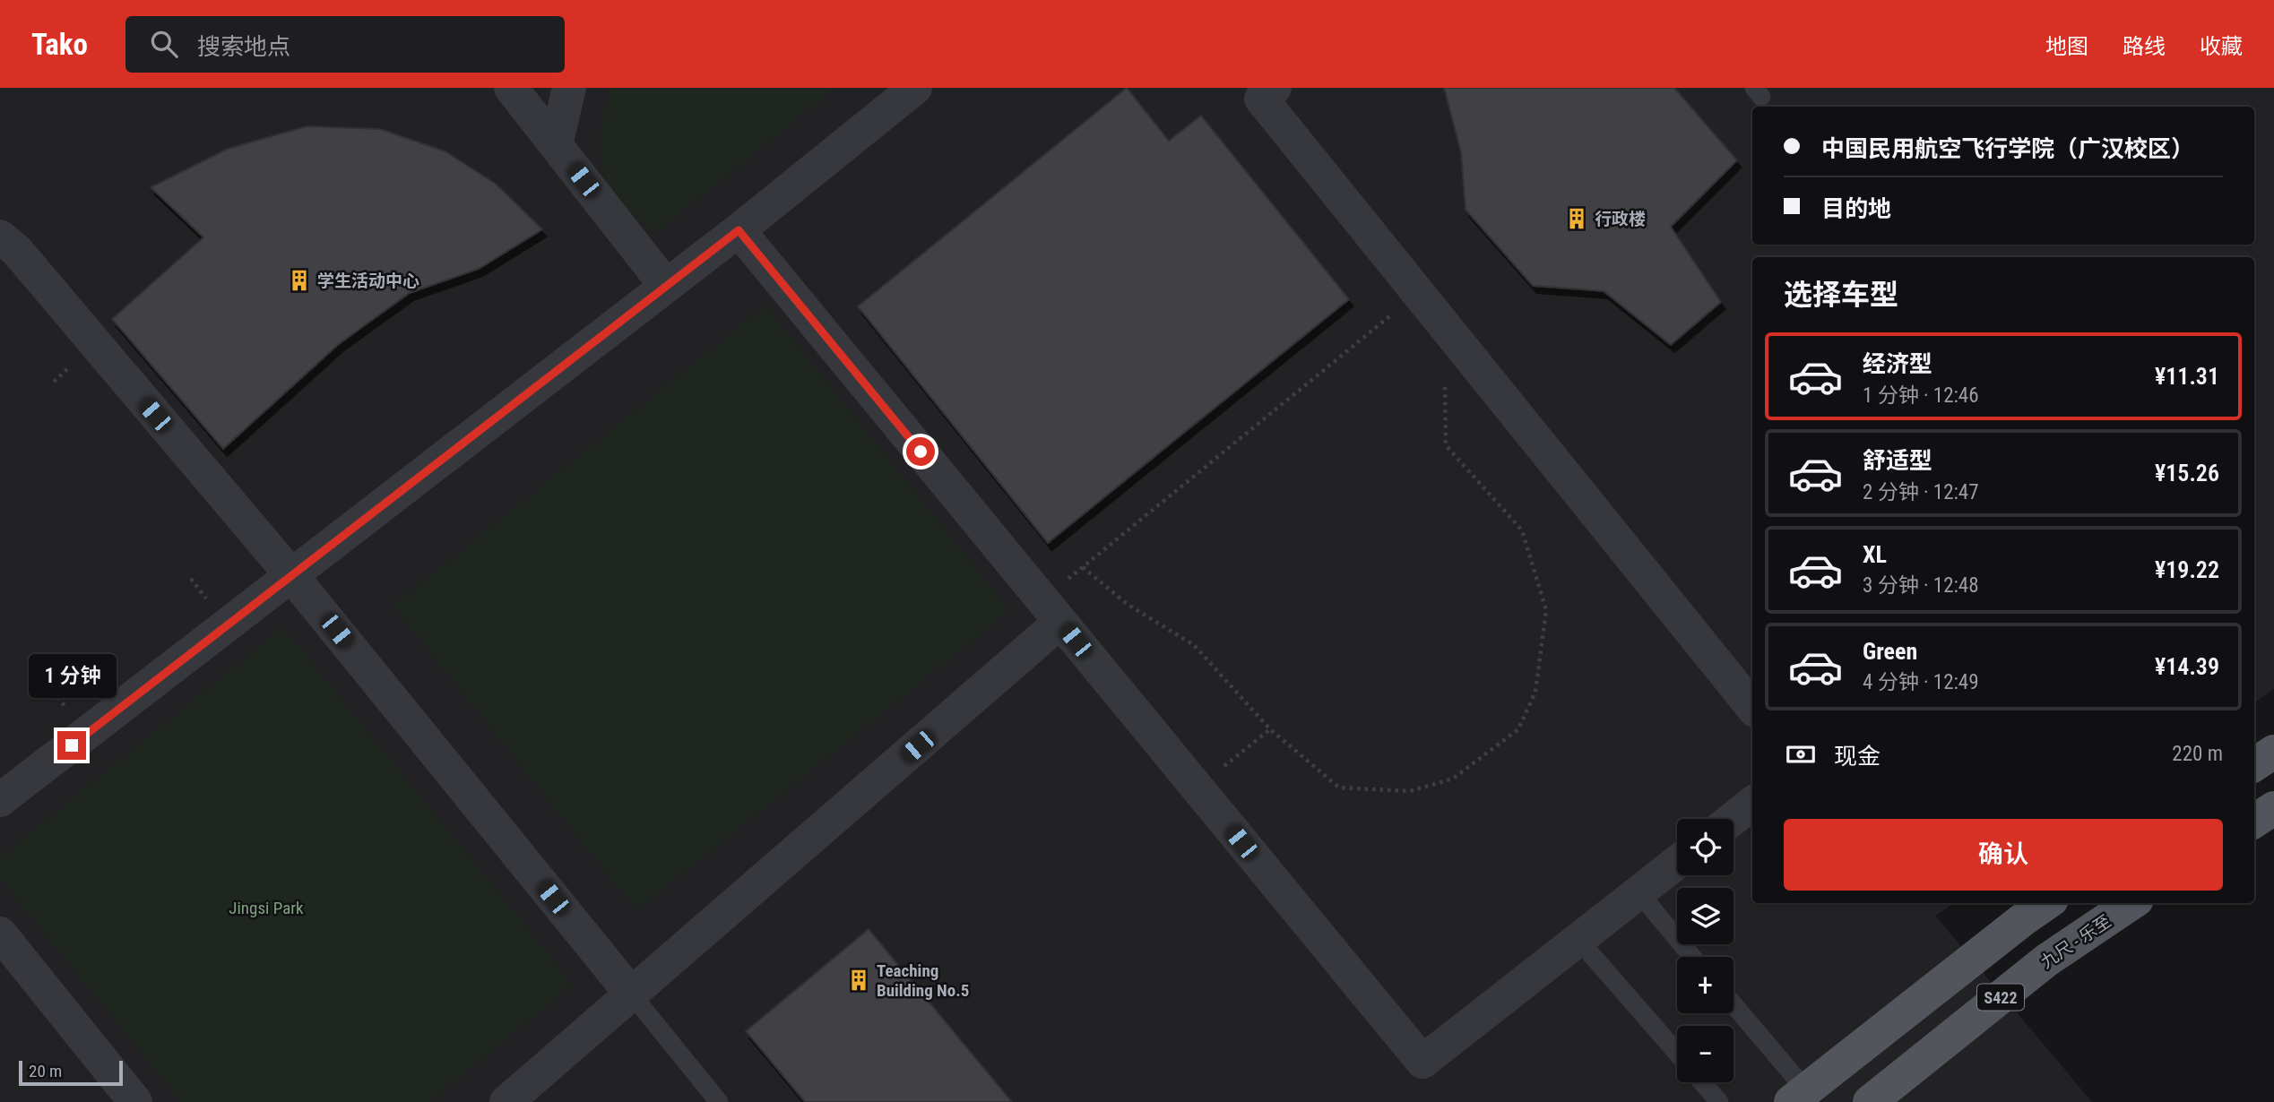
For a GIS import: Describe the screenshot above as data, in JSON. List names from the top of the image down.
{
  "streets": {
    "main road": ["九尺 - 乐至", "S422"]
  },
  "parks": ["Jingsi Park"],
  "places": {
    "building": ["行政楼", "学生活动中心", "Teaching Building No.5"]
  },
  "scale_bar": "20 m",
  "page": {
    "header": "Tako",
    "search": "搜索地点",
    "nav": ["地图", "路线", "收藏"],
    "banner": ["中国民用航空飞行学院（广汉校区）", "目的地"],
    "heading": "选择车型",
    "list": [
      {
        "name": "经济型",
        "note": "1 分钟 · 12:46",
        "value": "¥11.31"
      },
      {
        "name": "舒适型",
        "note": "2 分钟 · 12:47",
        "value": "¥15.26"
      },
      {
        "name": "XL",
        "note": "3 分钟 · 12:48",
        "value": "¥19.22"
      },
      {
        "name": "Green",
        "note": "4 分钟 · 12:49",
        "value": "¥14.39"
      }
    ],
    "bubble": "1 分钟",
    "pay": ["现金", "220 m"],
    "buttons": "确认",
    "map_buttons": ["+", "−"],
    "scale": "20 m"
  }
}
